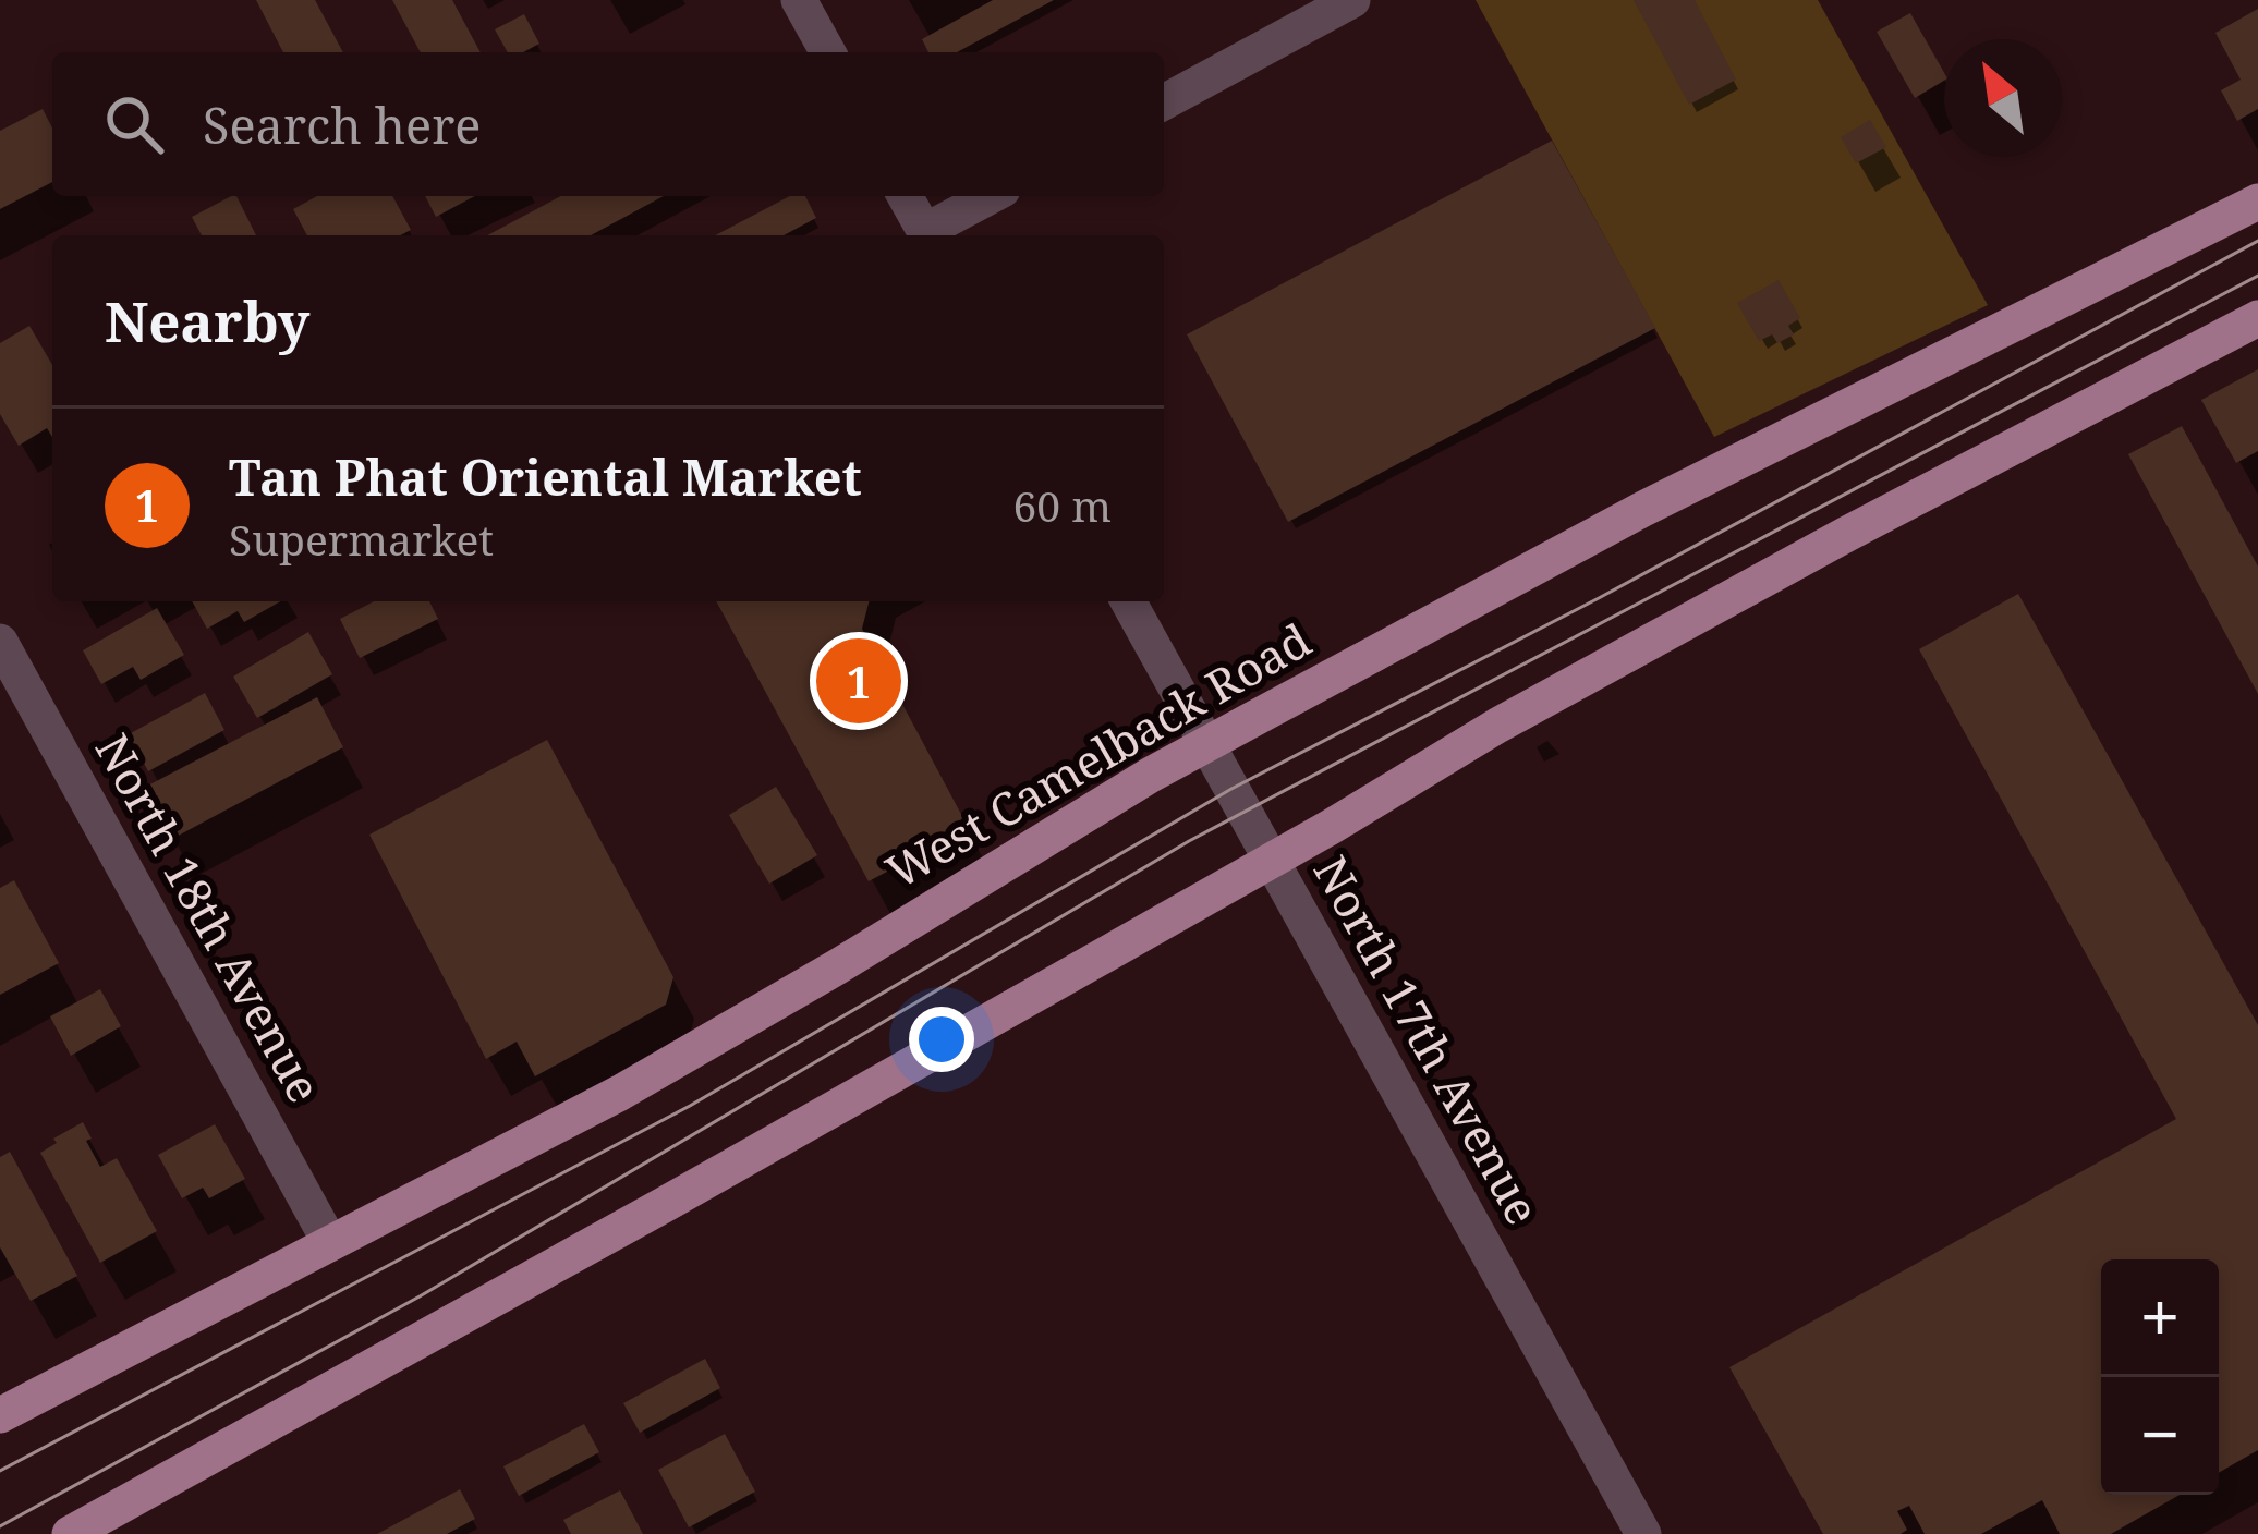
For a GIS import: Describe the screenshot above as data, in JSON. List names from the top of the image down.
{
  "streets": {
    "main road": ["West Camelback Road"],
    "street": ["North 18th Avenue", "North 17th Avenue"]
  },
  "crossings": [
    ["West Camelback Road", "North 18th Avenue"],
    ["West Camelback Road", "North 17th Avenue"]
  ],
  "north": "top left",
  "page": {
    "search": "Search here",
    "heading": "Nearby",
    "list": [
      {
        "mark": "1",
        "name": "Tan Phat Oriental Market",
        "note": "Supermarket",
        "value": "60 m"
      }
    ],
    "pins": "1",
    "map_buttons": ["+", "−"]
  }
}
